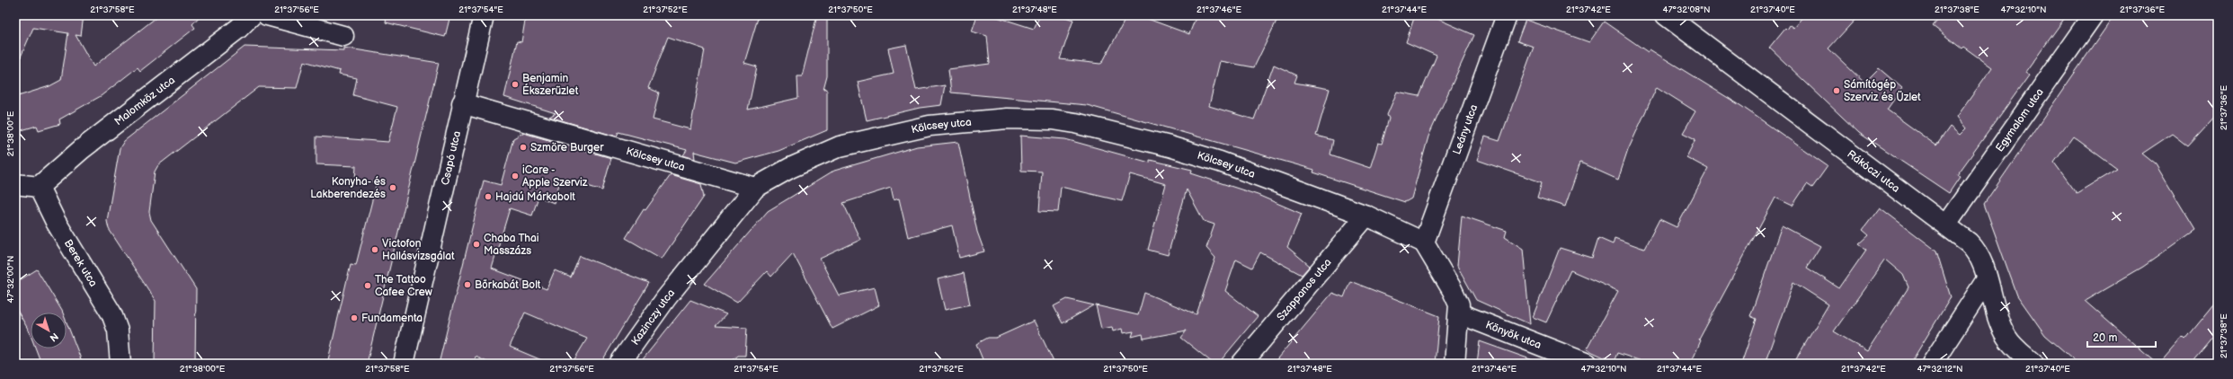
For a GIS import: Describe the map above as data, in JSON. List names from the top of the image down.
{
  "streets": {
    "street": [
      "Malomköz utca",
      "Egymalom utca",
      "Kölcsey utca",
      "Leány utca",
      "Csapó utca",
      "Rákóczi utca",
      "Berek utca",
      "Szappanos utca",
      "Kazinczy utca",
      "Könyök utca"
    ]
  },
  "crossings": [
    ["Malomköz utca", "Berek utca"],
    ["Egymalom utca", "Rákóczi utca"],
    ["Kölcsey utca", "Leány utca"],
    ["Kölcsey utca", "Csapó utca"],
    ["Kölcsey utca", "Szappanos utca"],
    ["Kölcsey utca", "Kazinczy utca"]
  ],
  "places": [
    "Benjamin Ékszerüzlet",
    "Sámítógép Szerviz és Üzlet",
    "Szmöre Burger",
    "iCare - Apple Szerviz",
    "Konyha- és Lakberendezés",
    "Hajdú Márkabolt",
    "Chaba Thai Masszázs",
    "Victofon Hallásvizsgálat",
    "Bőrkabát Bolt",
    "The Tattoo Cafee Crew",
    "Fundamenta"
  ],
  "scale_bar": "20 m",
  "north": "bottom right",
  "coordinates": [
    "21°37'58\"E",
    "21°37'56\"E",
    "21°37'54\"E",
    "21°37'52\"E",
    "21°37'50\"E",
    "21°37'48\"E",
    "21°37'46\"E",
    "21°37'44\"E",
    "21°37'42\"E",
    "47°32'08\"N",
    "21°37'40\"E",
    "21°37'38\"E",
    "47°32'10\"N",
    "21°37'36\"E",
    "21°38'00\"E",
    "47°32'00\"N",
    "47°32'12\"N"
  ]
}
